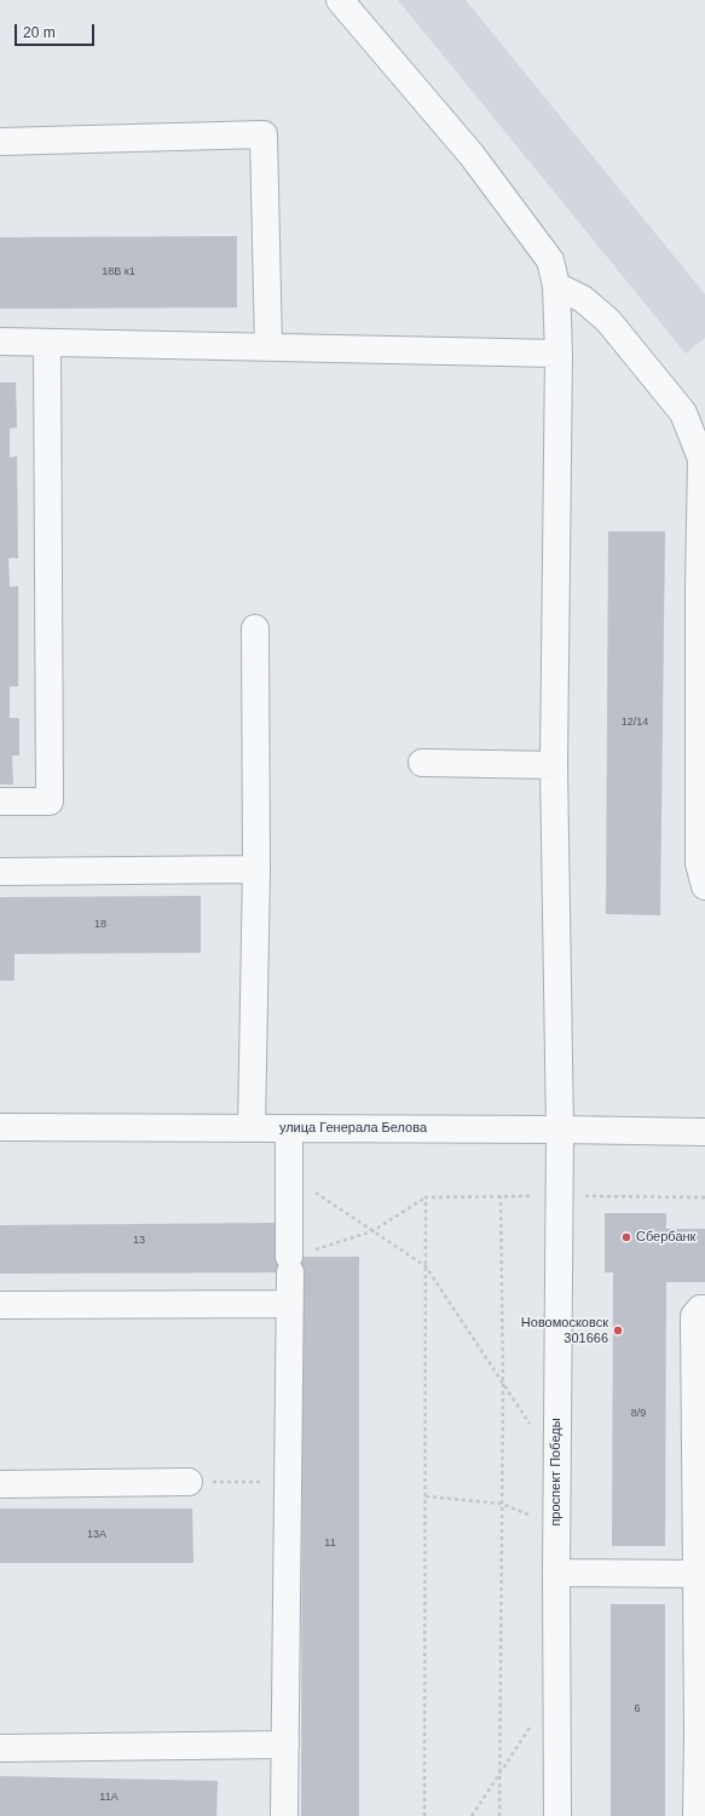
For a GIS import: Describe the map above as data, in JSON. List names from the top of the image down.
{
  "streets": {
    "street": ["улица Генерала Белова", "проспект Победы"]
  },
  "crossings": [
    ["улица Генерала Белова", "проспект Победы"]
  ],
  "places": ["Сбербанк", "Новомосковск 301666"],
  "house_numbers": [
    "18В к1",
    "12/14",
    "18",
    "13",
    "8/9",
    "13А",
    "11",
    "6",
    "11А"
  ],
  "scale_bar": "20 m"
}
